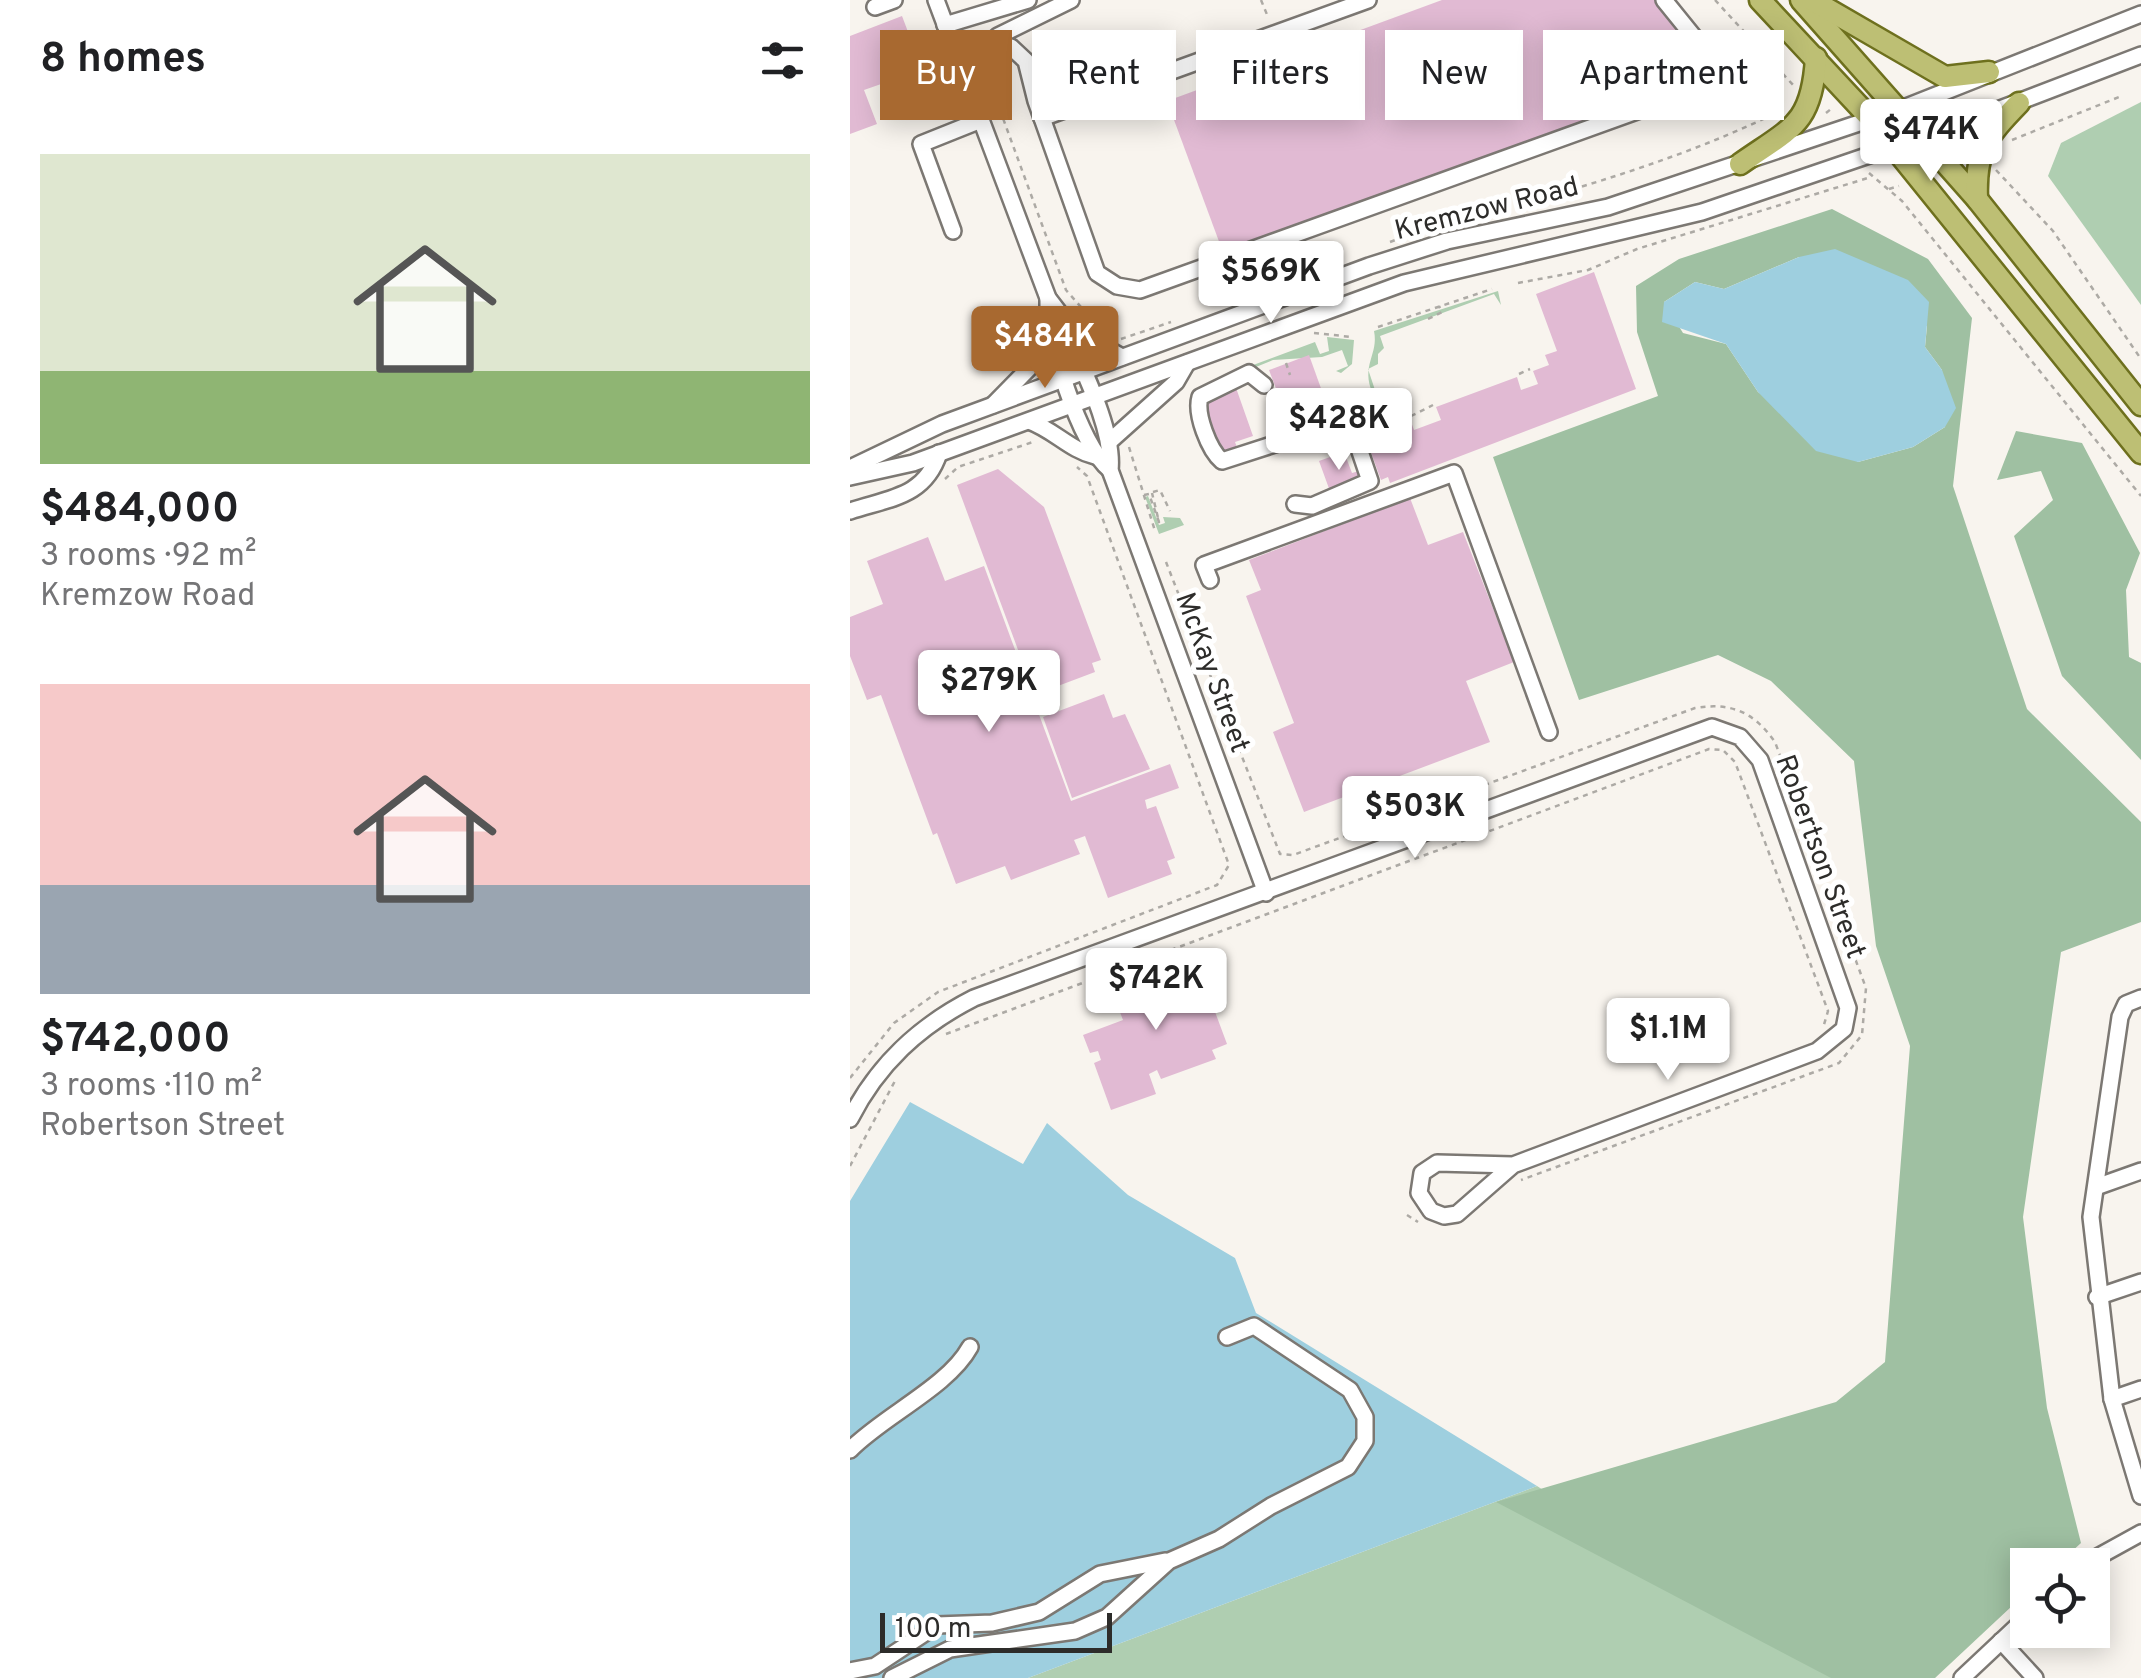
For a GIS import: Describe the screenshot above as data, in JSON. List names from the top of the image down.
{
  "streets": {
    "street": ["Kremzow Road", "McKay Street", "Robertson Street"]
  },
  "crossings": [
    ["Kremzow Road", "McKay Street"],
    ["McKay Street", "Robertson Street"]
  ],
  "scale_bar": "100 m",
  "page": {
    "heading": "8 homes",
    "chip": [
      "Buy",
      "Rent",
      "Filters",
      "New",
      "Apartment"
    ],
    "price": [
      "$474K",
      "$569K",
      "$484K",
      "$428K",
      "$279K",
      "$503K",
      "$742K",
      "$1.1M"
    ],
    "list": [
      {
        "name": "$484,000",
        "note": "3 rooms · 92 m² · Kremzow Road"
      },
      {
        "name": "$742,000",
        "note": "3 rooms · 110 m² · Robertson Street"
      }
    ],
    "scale": "100 m"
  }
}
